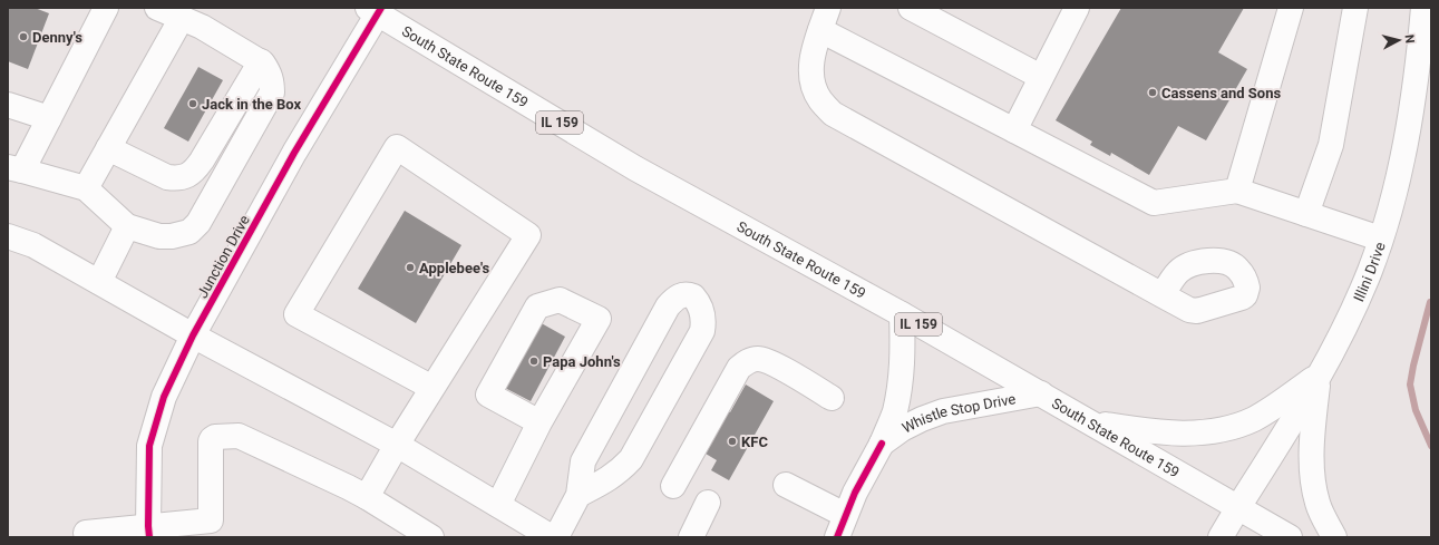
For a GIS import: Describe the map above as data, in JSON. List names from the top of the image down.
{
  "streets": {
    "main road": [
      "South State Route 159",
      "IL 159",
      "Junction Drive",
      "Illini Drive",
      "Whistle Stop Drive"
    ]
  },
  "crossings": [
    ["South State Route 159", "Junction Drive"],
    ["South State Route 159", "Illini Drive"],
    ["South State Route 159", "Whistle Stop Drive"]
  ],
  "places": [
    "Denny's",
    "Cassens and Sons",
    "Jack in the Box",
    "Applebee's",
    "Papa John's",
    "KFC"
  ],
  "north": "right"
}
